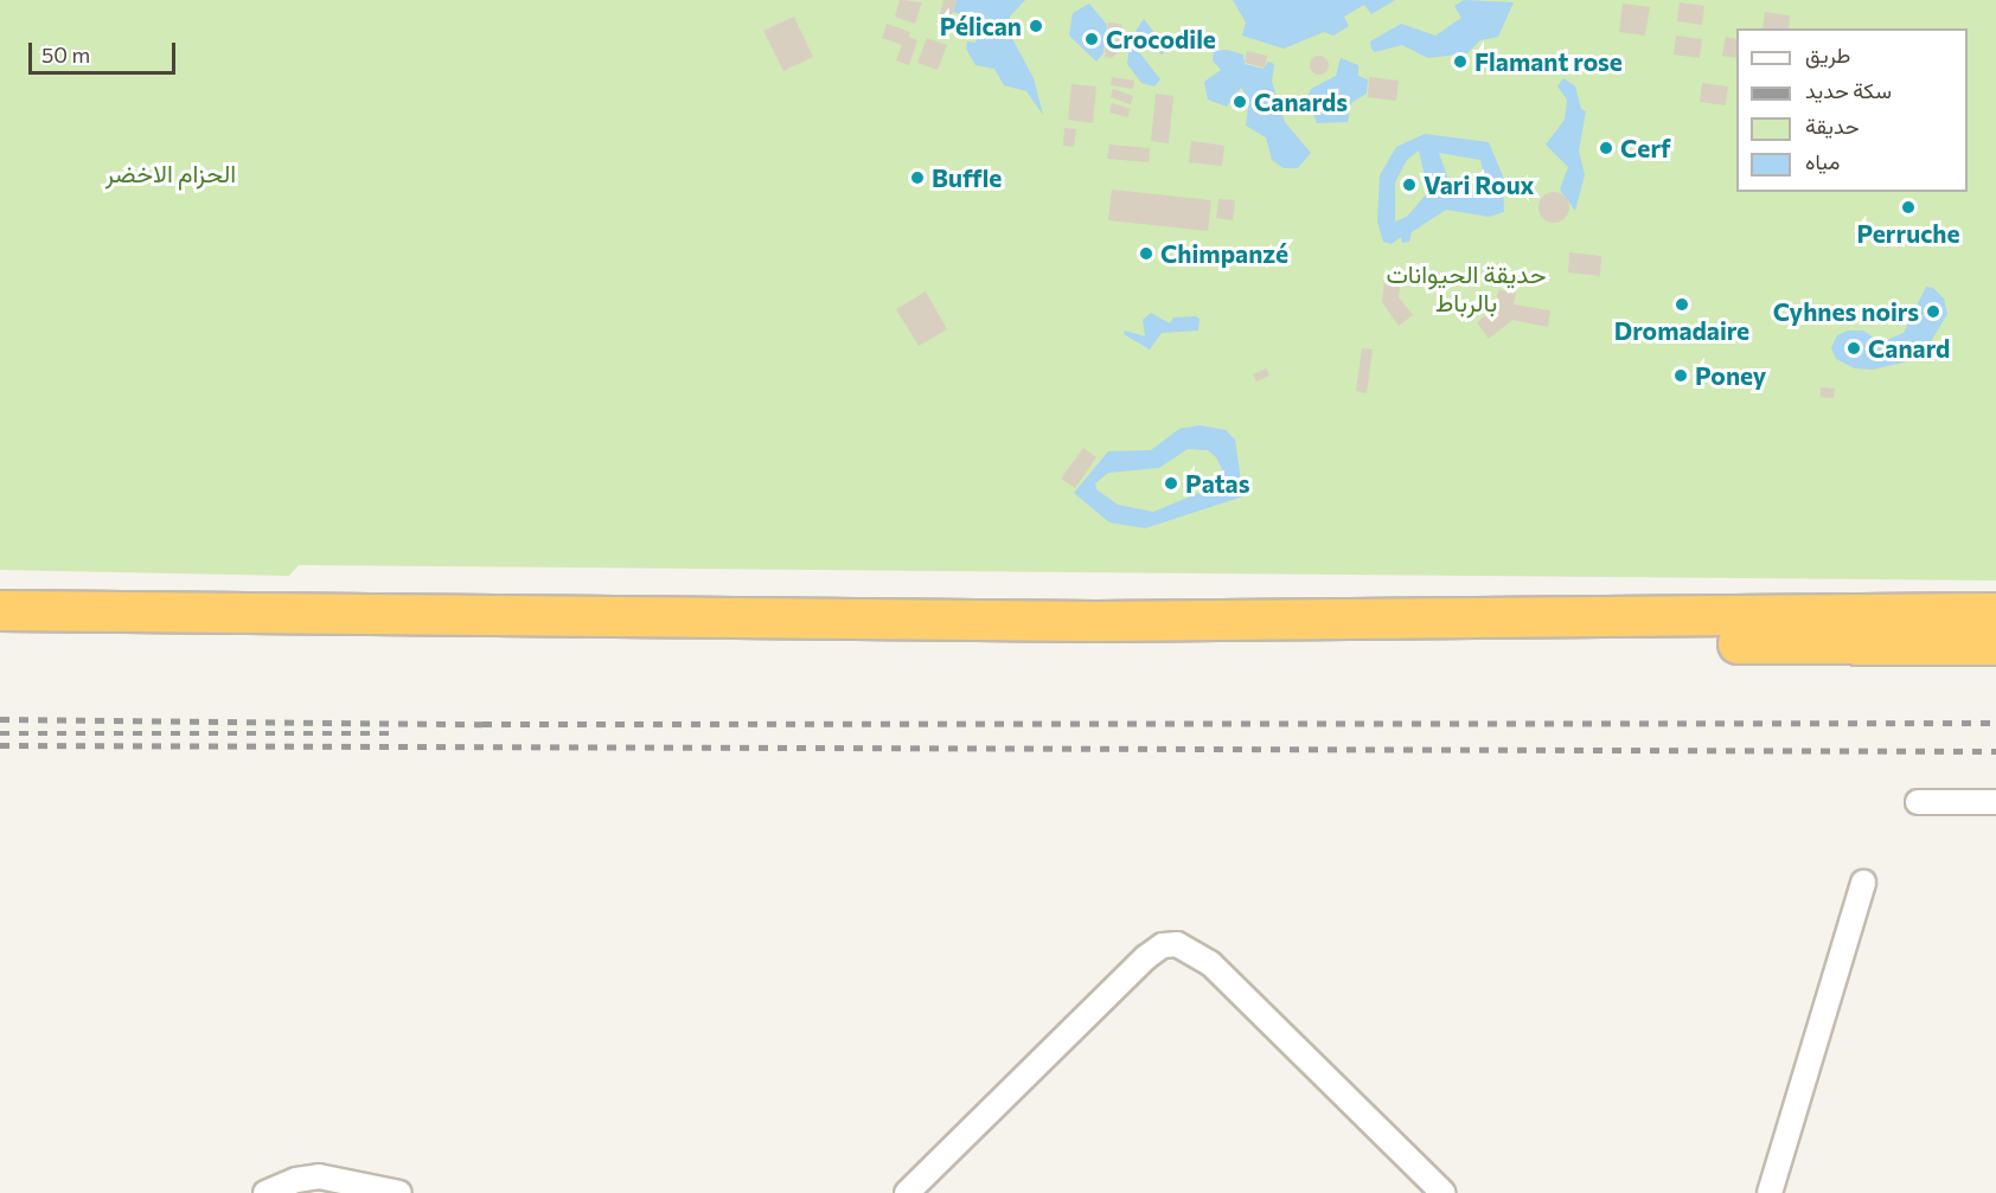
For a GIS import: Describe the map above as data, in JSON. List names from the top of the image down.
{
  "parks": ["الحزام الاخضر", "حديقة الحيوانات بالرباط"],
  "places": [
    "Pélican",
    "Crocodile",
    "Flamant rose",
    "Canards",
    "Cerf",
    "Buffle",
    "Vari Roux",
    "Perruche",
    "Chimpanzé",
    "Dromadaire",
    "Cyhnes noirs",
    "Canard",
    "Poney",
    "Patas"
  ],
  "legend": [
    "طريق",
    "سكة حديد",
    "حديقة",
    "مياه"
  ],
  "scale_bar": "50 m"
}
